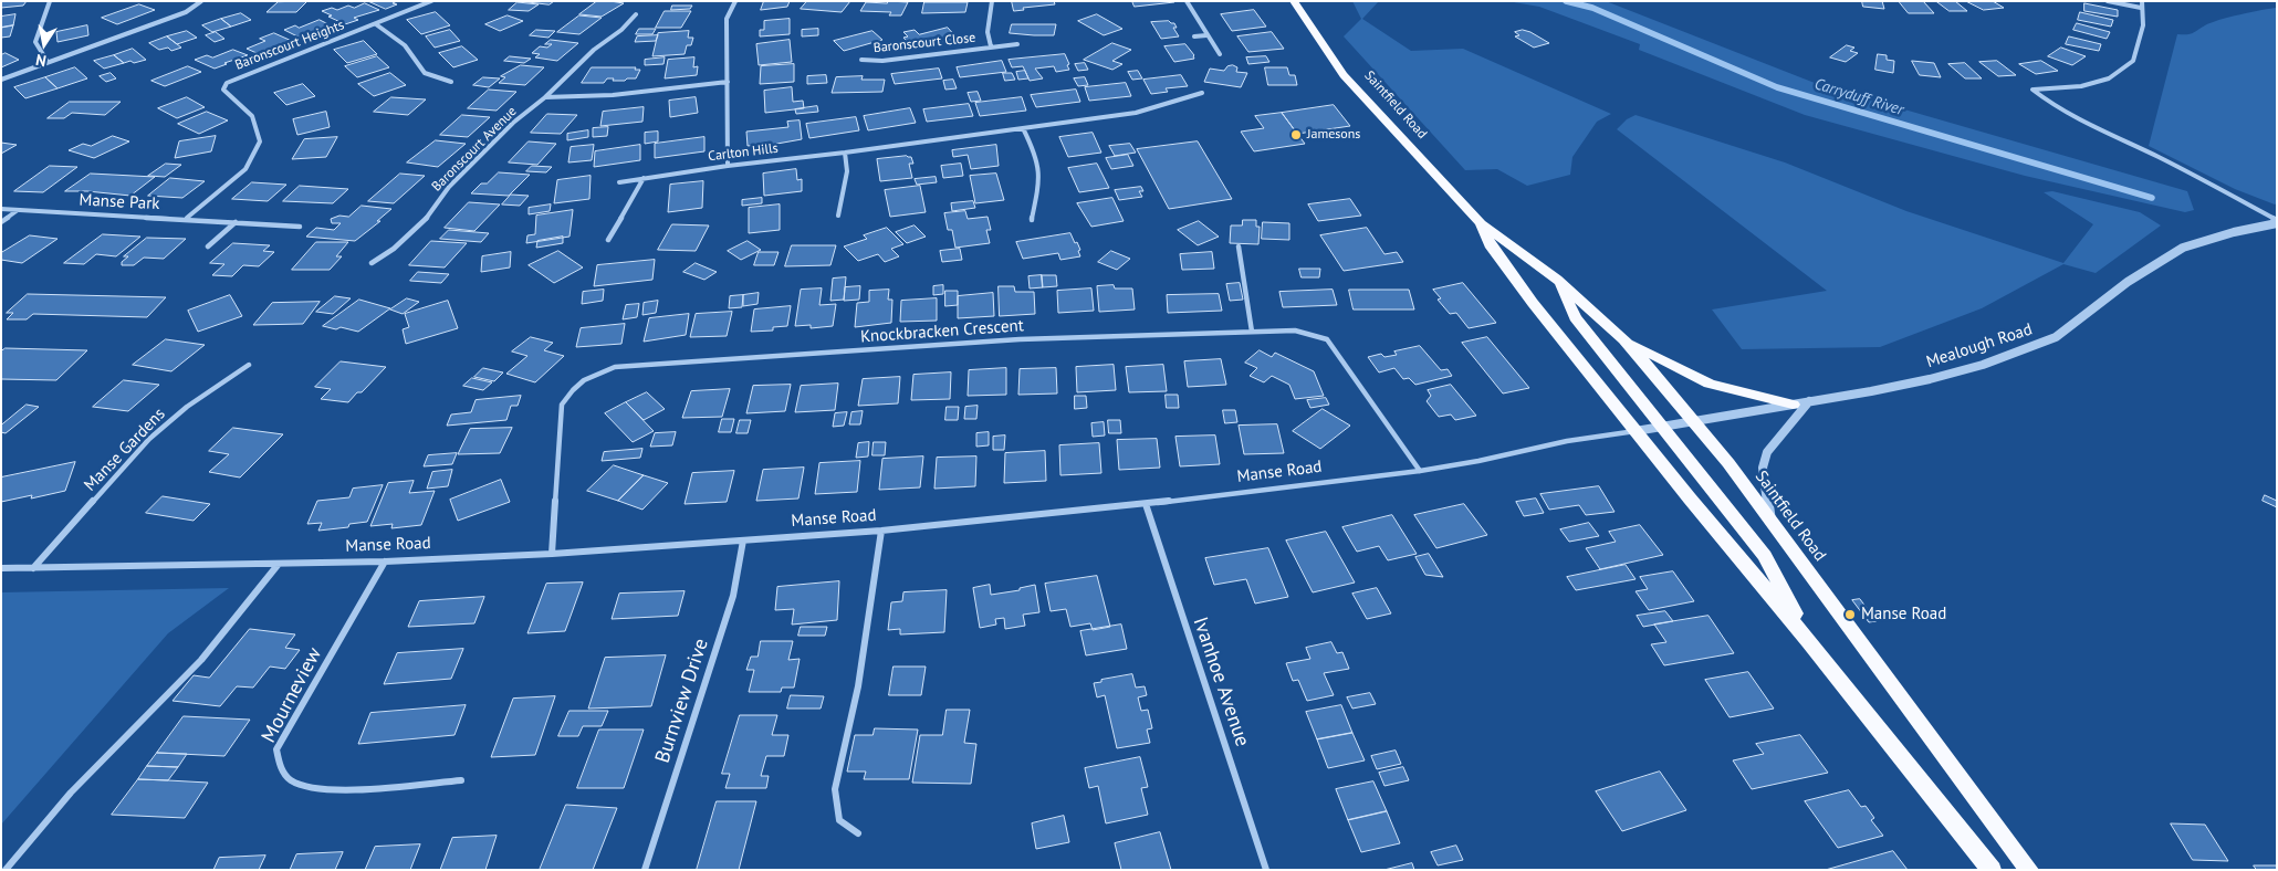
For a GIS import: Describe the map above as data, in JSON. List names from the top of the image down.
{
  "streets": {
    "highway": ["Saintfield Road"],
    "street": [
      "Baronscourt Close",
      "Baronscourt Heights",
      "Baronscourt Avenue",
      "Carlton Hills",
      "Manse Park",
      "Knockbracken Crescent",
      "Mealough Road",
      "Manse Gardens",
      "Manse Road",
      "Ivanhoe Avenue",
      "Mourneview",
      "Burnview Drive"
    ]
  },
  "crossings": [
    ["Baronscourt Heights", "Manse Park"],
    ["Saintfield Road", "Mealough Road"],
    ["Saintfield Road", "Manse Road"],
    ["Knockbracken Crescent", "Manse Road"],
    ["Mealough Road", "Manse Road"],
    ["Manse Gardens", "Manse Road"],
    ["Manse Road", "Ivanhoe Avenue"],
    ["Manse Road", "Mourneview"],
    ["Manse Road", "Burnview Drive"]
  ],
  "water": ["Carryduff River"],
  "places": ["Jamesons", "Manse Road"],
  "north": "bottom"
}
